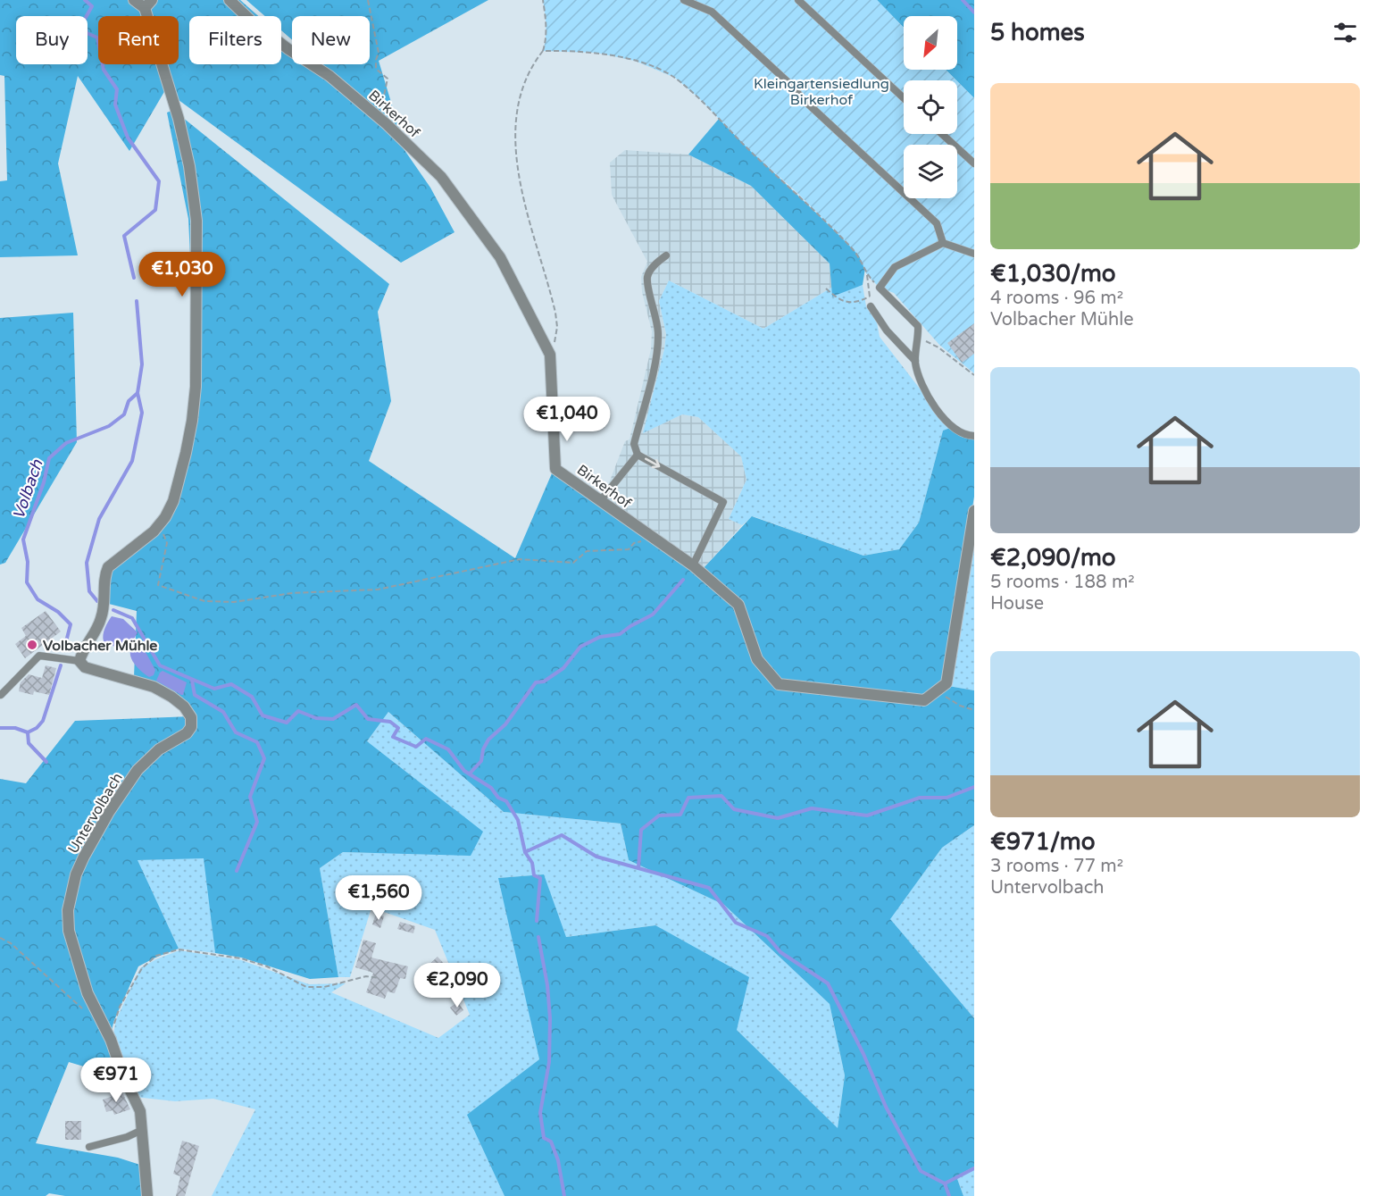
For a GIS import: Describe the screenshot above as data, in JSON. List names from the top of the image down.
{
  "streets": {
    "street": ["Birkerhof", "Untervolbach"]
  },
  "water": ["Volbach"],
  "parks": ["Kleingartensiedlung Birkerhof"],
  "places": ["Volbacher Mühle"],
  "north": "bottom left",
  "page": {
    "heading": "5 homes",
    "chip": [
      "Buy",
      "Rent",
      "Filters",
      "New"
    ],
    "list": [
      {
        "name": "€1,030/mo",
        "note": "4 rooms · 96 m² · Volbacher Mühle"
      },
      {
        "name": "€2,090/mo",
        "note": "5 rooms · 188 m² · House"
      },
      {
        "name": "€971/mo",
        "note": "3 rooms · 77 m² · Untervolbach"
      }
    ],
    "price": [
      "€1,030",
      "€1,040",
      "€1,560",
      "€2,090",
      "€971"
    ]
  }
}
